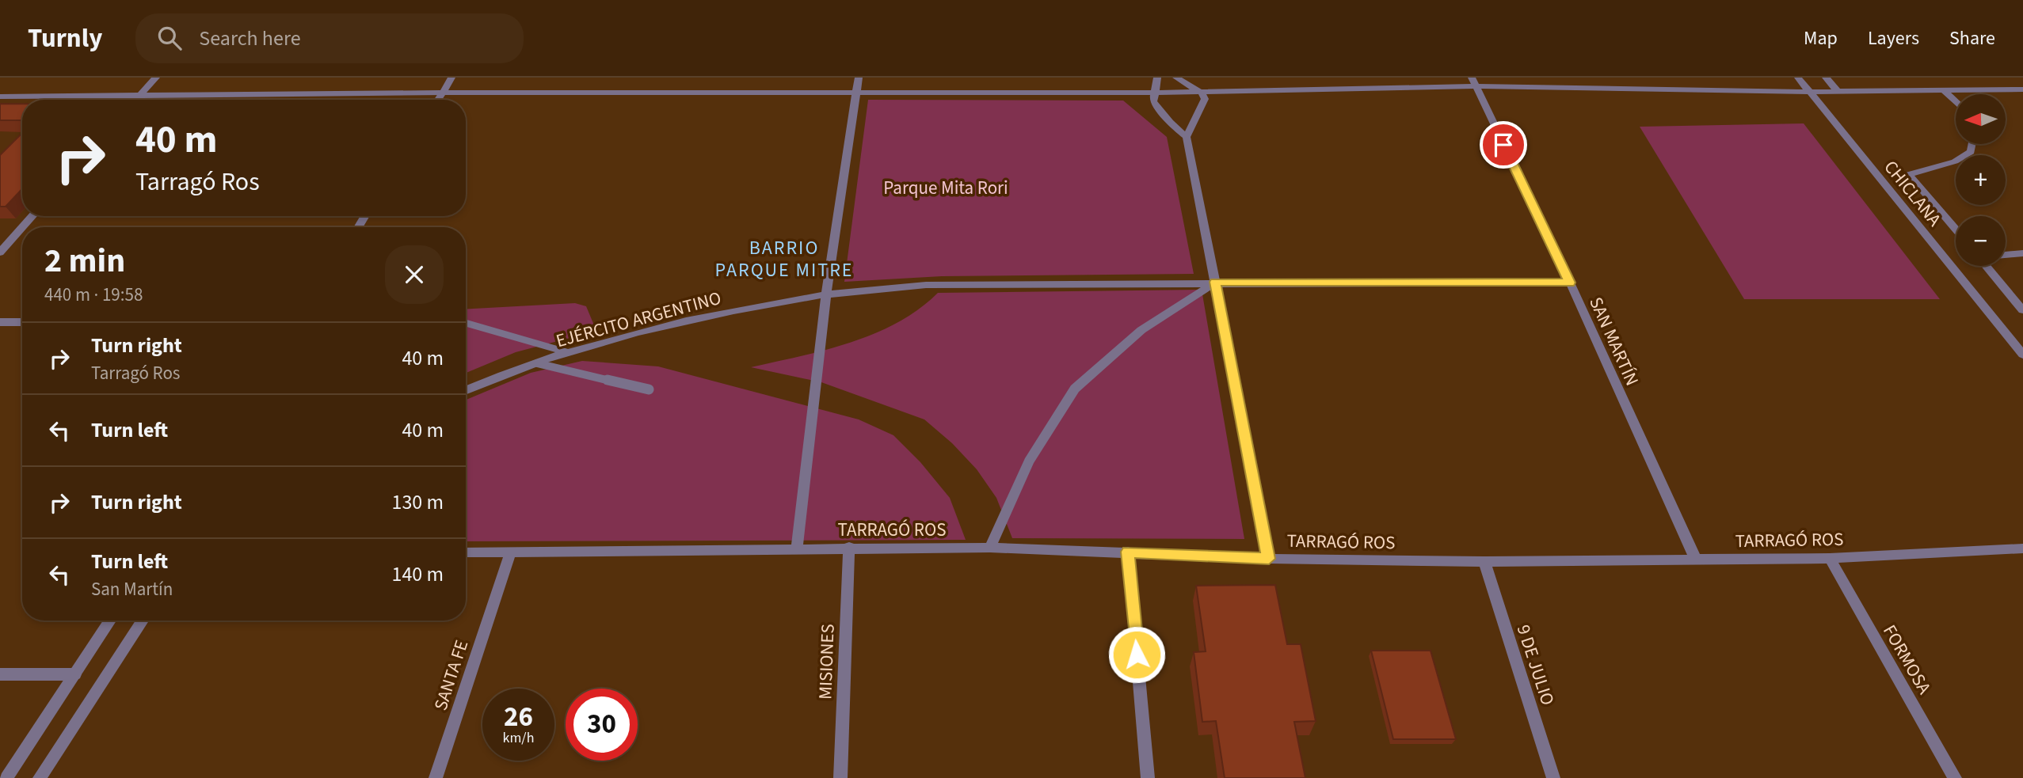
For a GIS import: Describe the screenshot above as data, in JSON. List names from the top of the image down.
{
  "streets": {
    "street": [
      "CHICLANA",
      "EJÉRCITO ARGENTINO",
      "SAN MARTÍN",
      "TARRAGÓ ROS",
      "FORMOSA",
      "MISIONES",
      "9 DE JULIO",
      "SANTA FE"
    ]
  },
  "crossings": [
    ["EJÉRCITO ARGENTINO", "SAN MARTÍN"],
    ["SAN MARTÍN", "TARRAGÓ ROS"],
    ["TARRAGÓ ROS", "FORMOSA"],
    ["TARRAGÓ ROS", "MISIONES"],
    ["TARRAGÓ ROS", "9 DE JULIO"],
    ["TARRAGÓ ROS", "SANTA FE"]
  ],
  "districts": ["BARRIO PARQUE MITRE"],
  "parks": ["Parque Mita Rori"],
  "north": "left",
  "page": {
    "header": "Turnly",
    "search": "Search here",
    "nav": ["Map", "Layers", "Share"],
    "map_buttons": ["+", "−"],
    "turn": ["40 m", "Tarragó Ros"],
    "heading": ["2 min", "440 m · 19:58"],
    "list": [
      {
        "name": "Turn right",
        "note": "Tarragó Ros",
        "value": "40 m"
      },
      {
        "name": "Turn left",
        "value": "40 m"
      },
      {
        "name": "Turn right",
        "value": "130 m"
      },
      {
        "name": "Turn left",
        "note": "San Martín",
        "value": "140 m"
      }
    ],
    "speed": "26 km/h",
    "limit": "30"
  }
}
